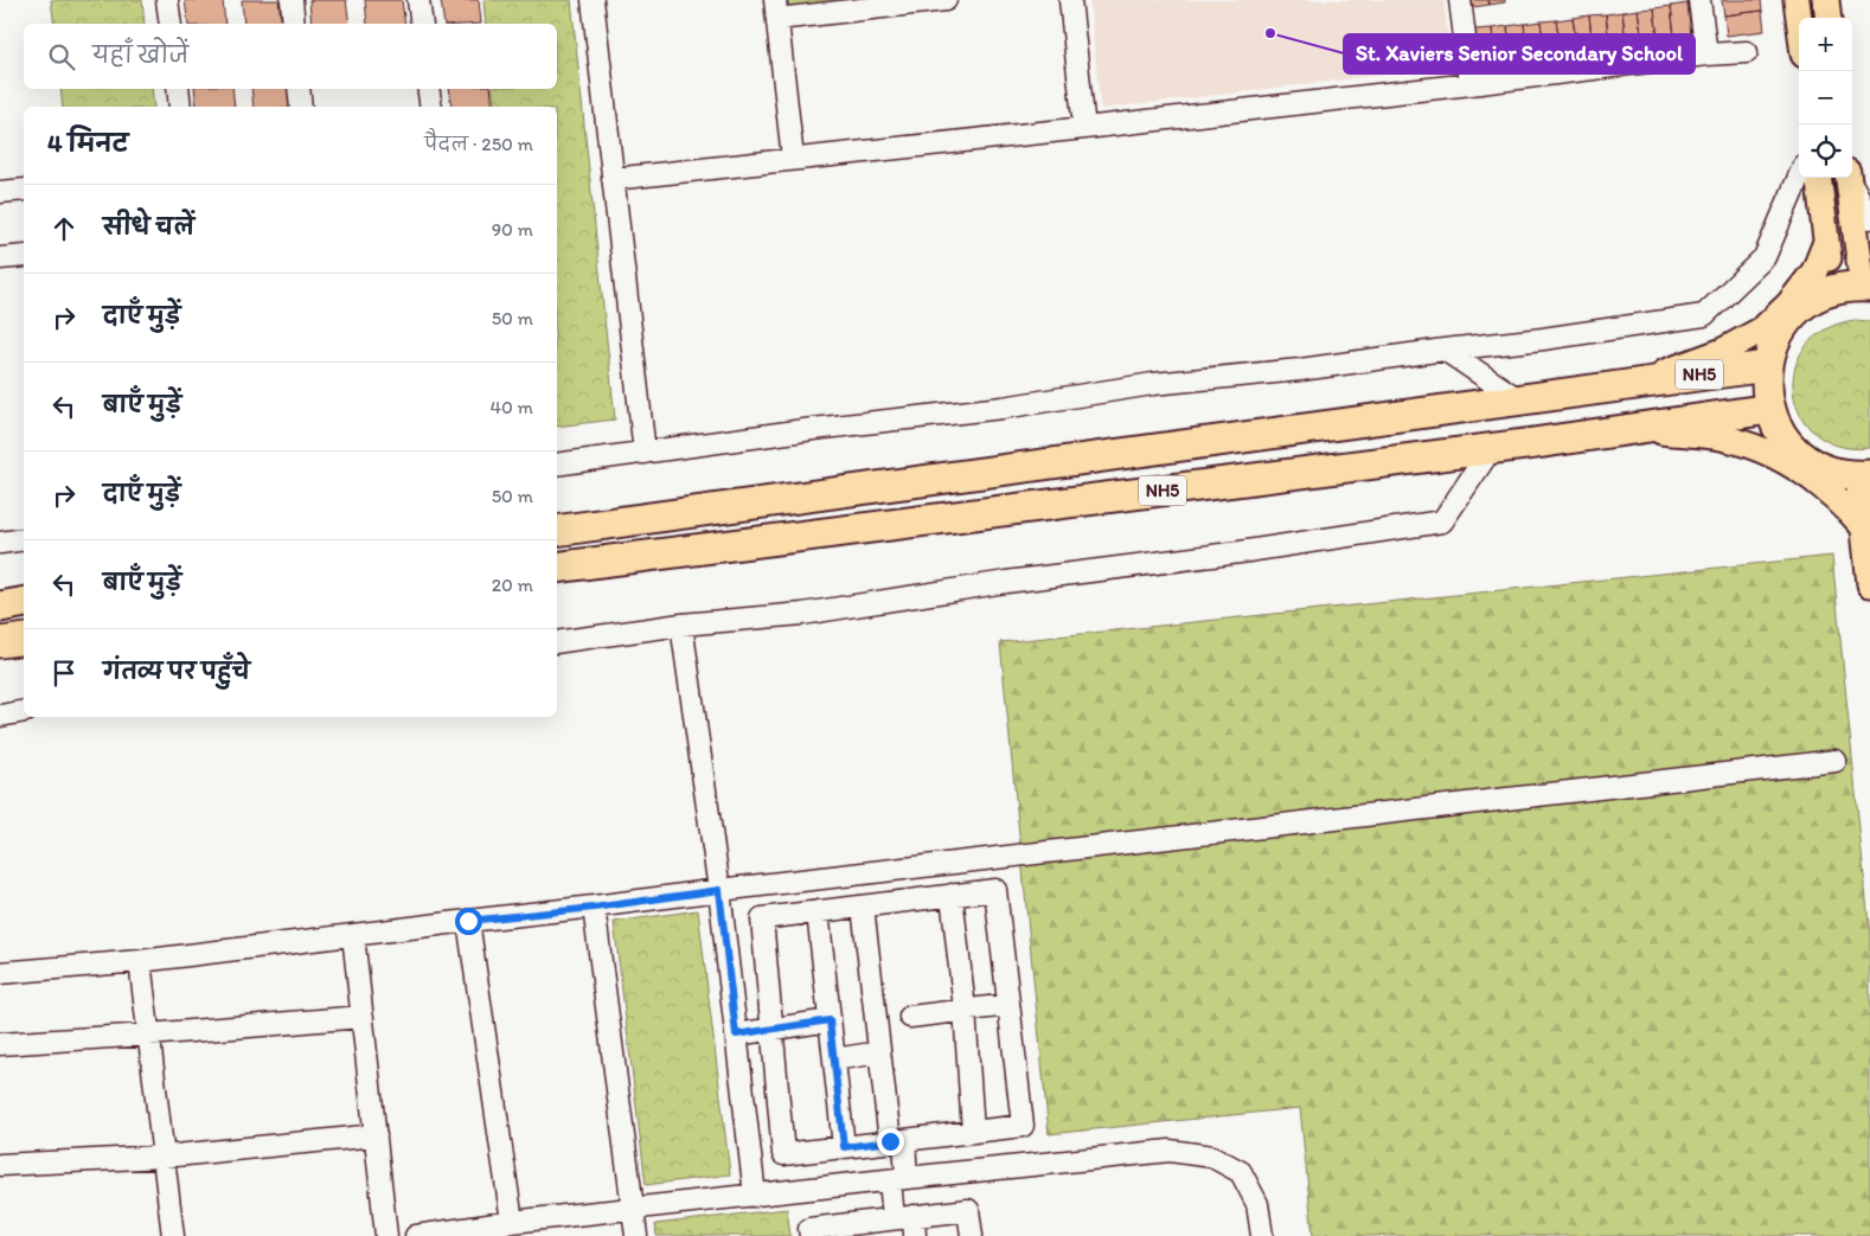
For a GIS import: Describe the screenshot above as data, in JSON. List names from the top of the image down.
{
  "streets": {
    "highway": ["NH5"]
  },
  "places": ["St. Xaviers Senior Secondary School"],
  "page": {
    "map_buttons": ["+", "−"],
    "search": "यहाँ खोजें",
    "heading": ["4 मिनट", "पैदल · 250 m"],
    "list": [
      ["सीधे चलें", "90 m"],
      ["दाएँ मुड़ें", "50 m"],
      ["बाएँ मुड़ें", "40 m"],
      ["दाएँ मुड़ें", "50 m"],
      ["बाएँ मुड़ें", "20 m"],
      "गंतव्य पर पहुँचे"
    ]
  }
}
